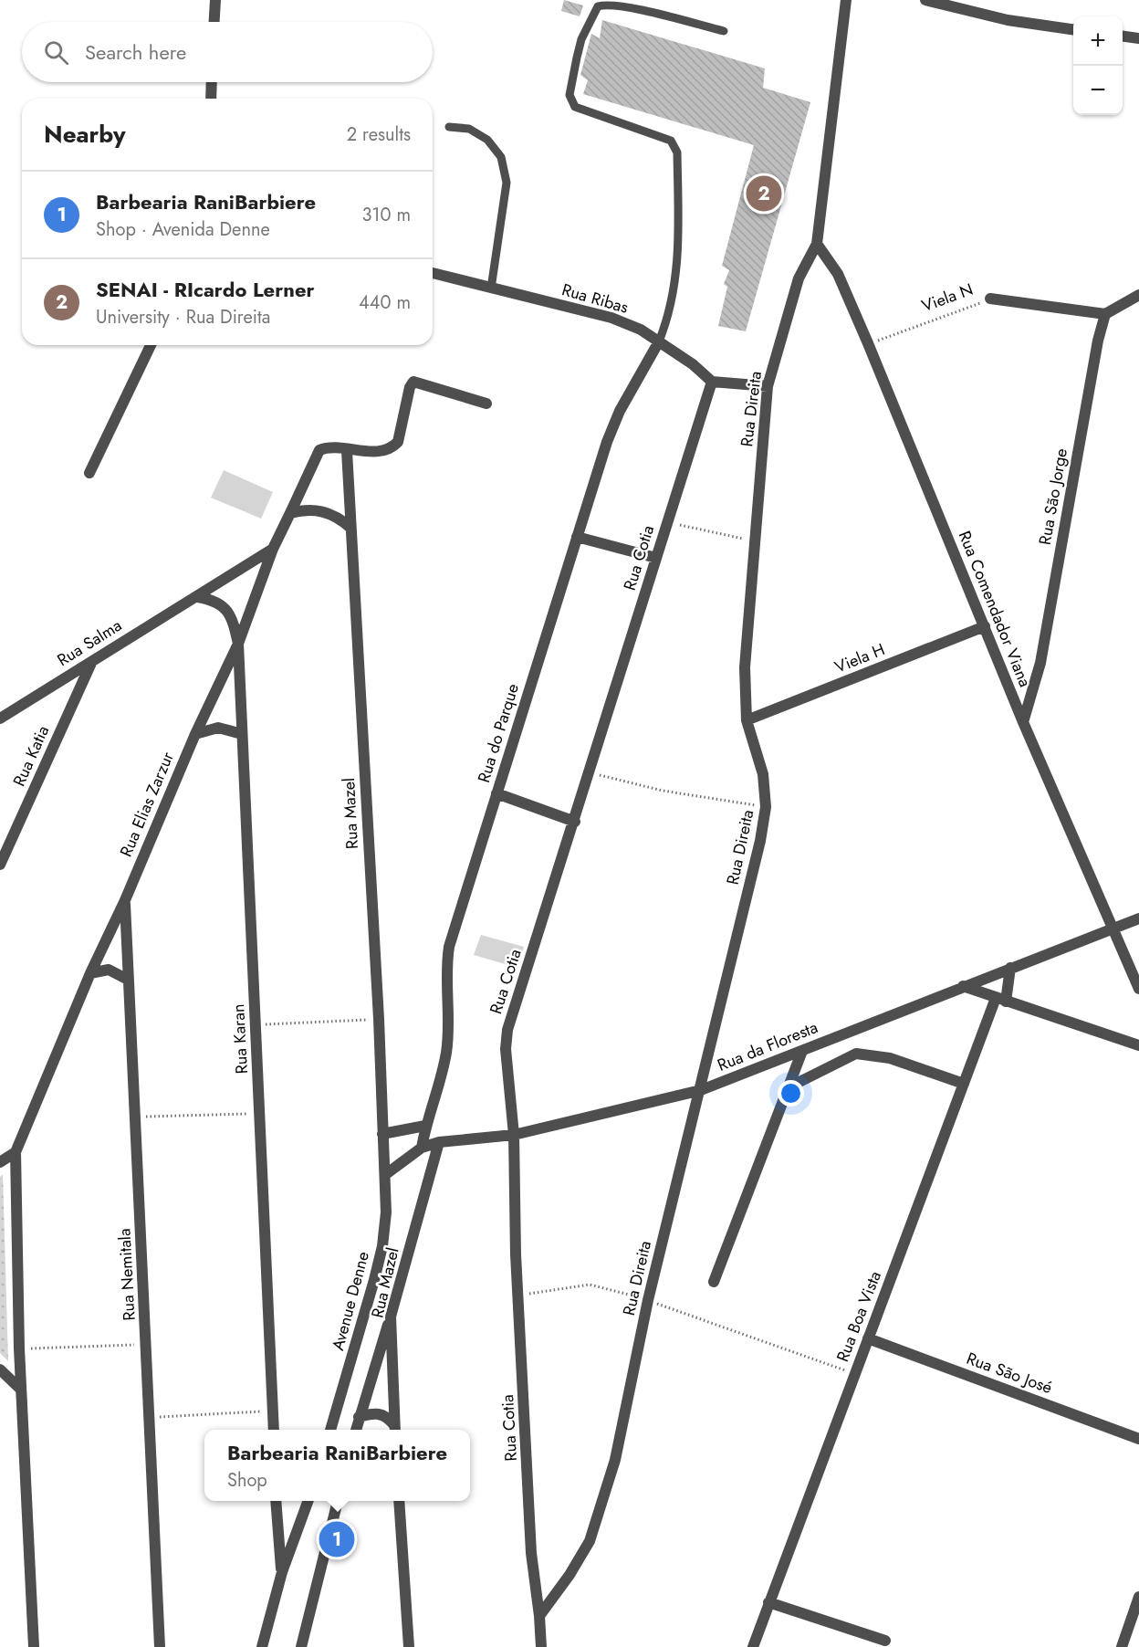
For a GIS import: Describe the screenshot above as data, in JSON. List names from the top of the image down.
{
  "streets": {
    "street": [
      "Viela N",
      "Rua Ribas",
      "Rua Direita",
      "Rua São Jorge",
      "Rua Cotia",
      "Rua Comendador Viana",
      "Rua Salma",
      "Viela H",
      "Rua do Parque",
      "Rua Katia",
      "Rua Elias Zarzur",
      "Rua Mazel",
      "Rua Karan",
      "Rua da Floresta",
      "Rua Nemitala",
      "Avenue Denne",
      "Rua Boa Vista",
      "Rua São José"
    ]
  },
  "crossings": [
    ["Viela N", "Rua São Jorge"],
    ["Viela N", "Rua Comendador Viana"],
    ["Rua Ribas", "Rua Cotia"],
    ["Rua Ribas", "Rua do Parque"],
    ["Rua Direita", "Rua Cotia"],
    ["Rua Direita", "Rua Comendador Viana"],
    ["Rua Direita", "Viela H"],
    ["Rua Direita", "Rua da Floresta"],
    ["Rua São Jorge", "Rua Comendador Viana"],
    ["Rua Cotia", "Rua da Floresta"],
    ["Rua Comendador Viana", "Viela H"],
    ["Rua Comendador Viana", "Rua da Floresta"],
    ["Rua Salma", "Rua Katia"],
    ["Rua Salma", "Rua Elias Zarzur"],
    ["Rua do Parque", "Rua da Floresta"],
    ["Rua Elias Zarzur", "Rua Mazel"],
    ["Rua Elias Zarzur", "Rua Karan"],
    ["Rua Elias Zarzur", "Rua Nemitala"],
    ["Rua Mazel", "Rua da Floresta"],
    ["Rua Mazel", "Avenue Denne"],
    ["Rua da Floresta", "Avenue Denne"],
    ["Rua da Floresta", "Rua Boa Vista"],
    ["Rua Boa Vista", "Rua São José"]
  ],
  "page": {
    "map_buttons": ["+", "−"],
    "search": "Search here",
    "heading": ["Nearby", "2 results"],
    "list": [
      {
        "mark": "1",
        "name": "Barbearia RaniBarbiere",
        "note": "Shop · Avenida Denne",
        "value": "310 m"
      },
      {
        "mark": "2",
        "name": "SENAI - RIcardo Lerner",
        "note": "University · Rua Direita",
        "value": "440 m"
      }
    ],
    "pins": ["2", "1"],
    "popup": ["Barbearia RaniBarbiere", "Shop"]
  }
}
